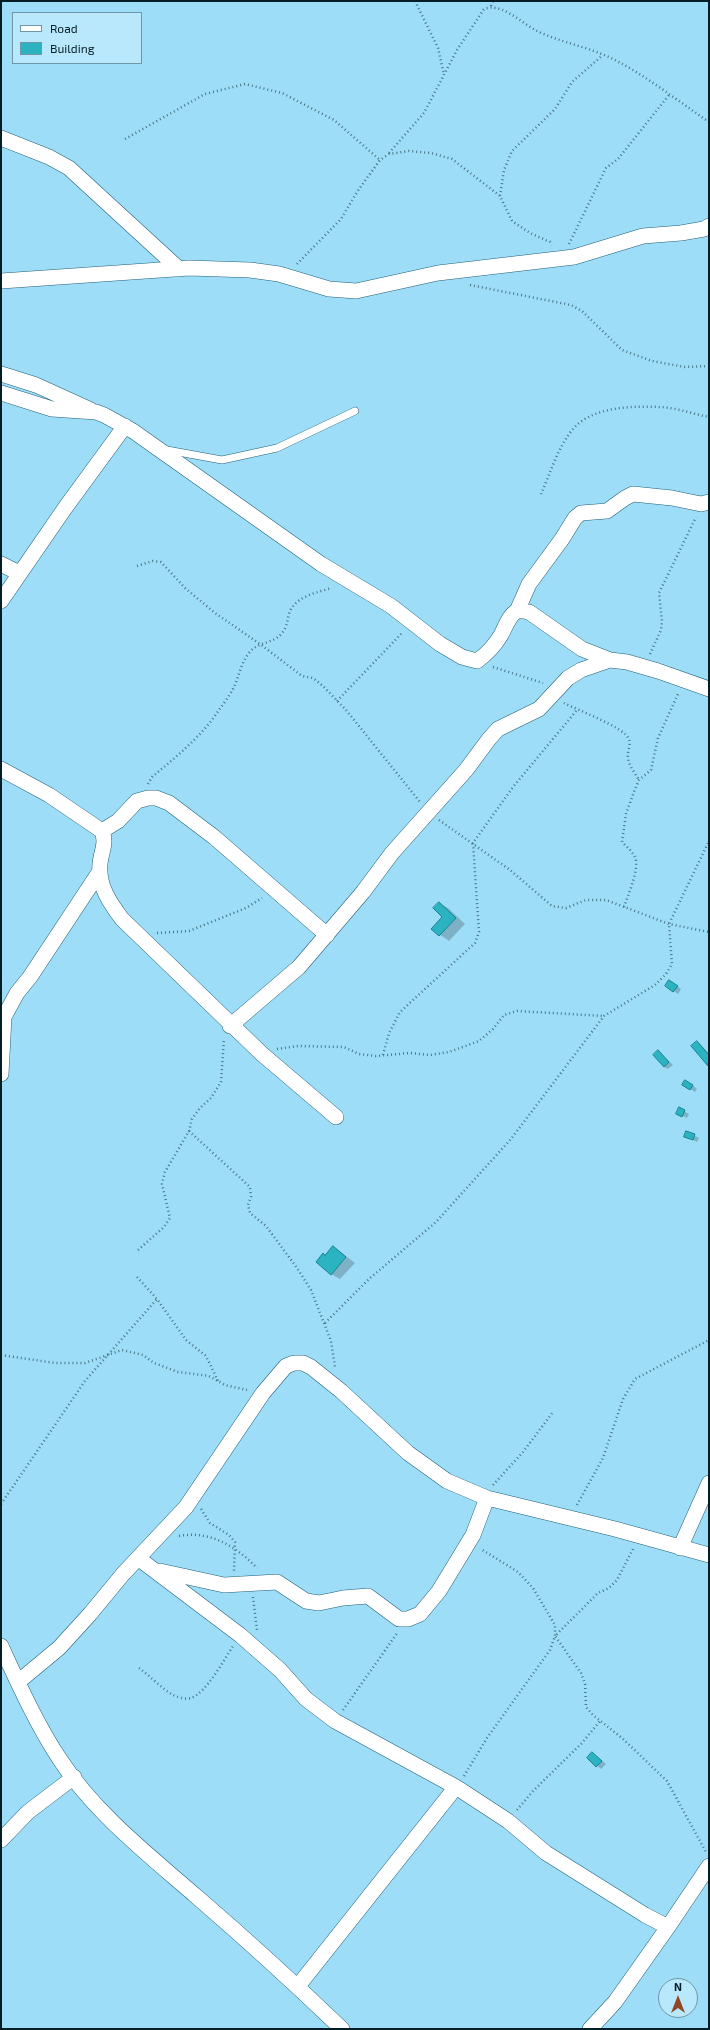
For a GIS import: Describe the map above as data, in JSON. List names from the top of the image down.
{
  "legend": ["Road", "Building"],
  "north": "top"
}
